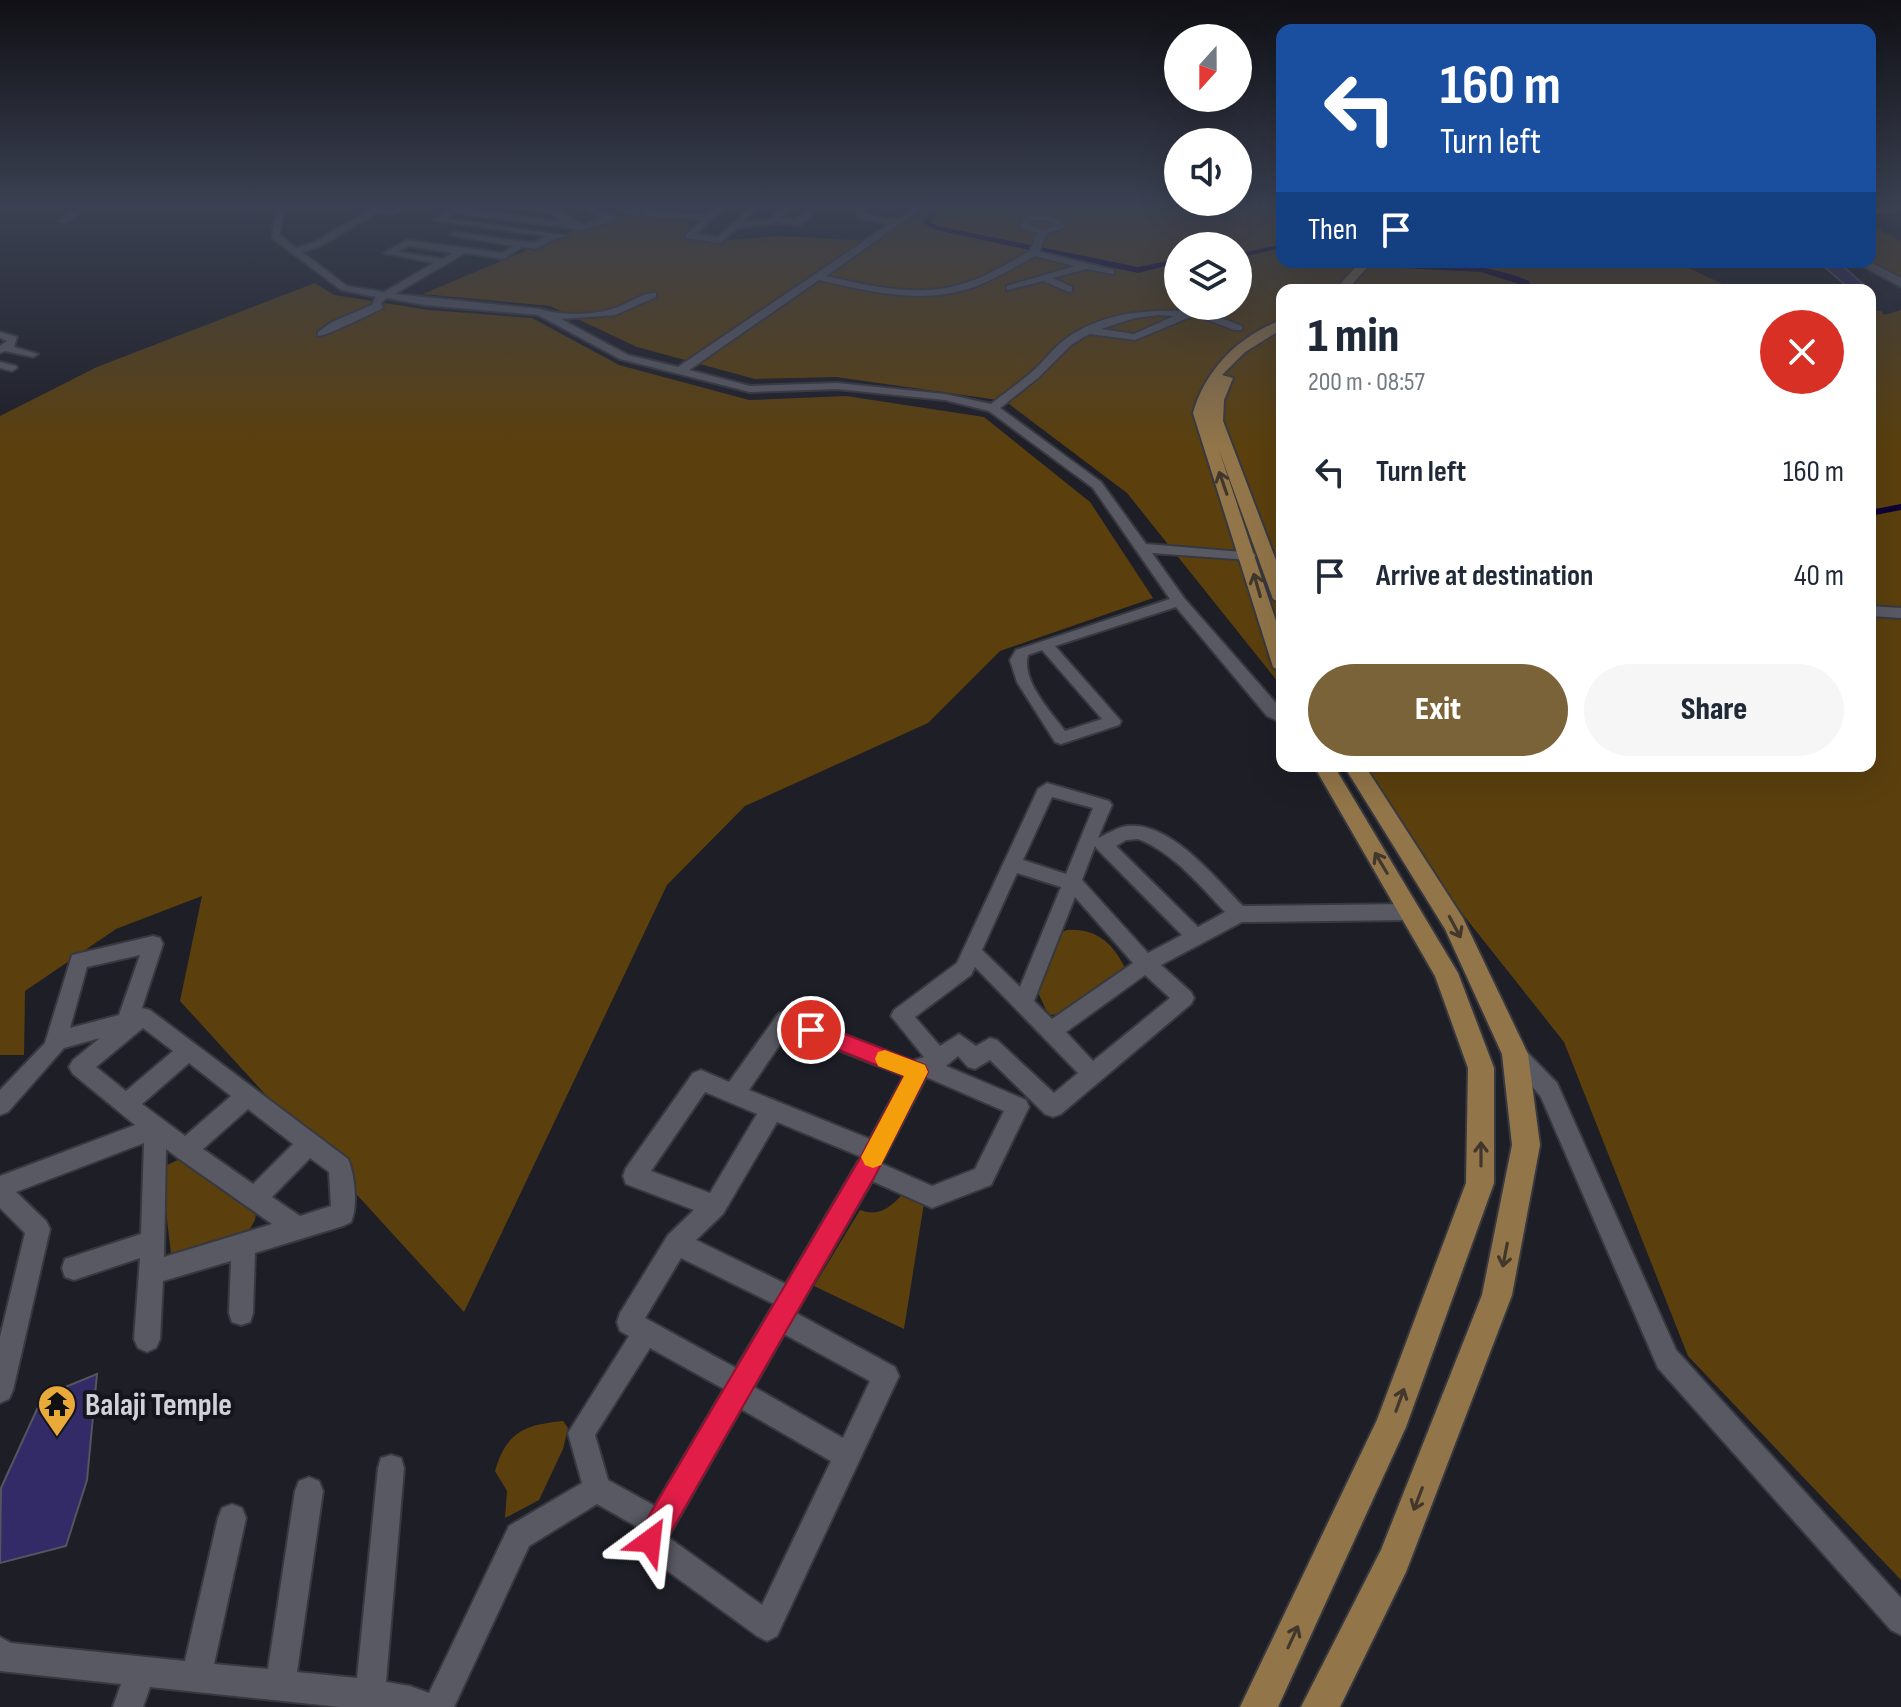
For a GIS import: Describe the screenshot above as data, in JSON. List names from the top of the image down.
{
  "places": {
    "temple": ["Balaji Temple"]
  },
  "north": "bottom",
  "page": {
    "turn": ["160 m", "Turn left"],
    "then": "Then",
    "heading": ["1 min", "200 m · 08:57"],
    "list": [
      {
        "name": "Turn left",
        "value": "160 m"
      },
      {
        "name": "Arrive at destination",
        "value": "40 m"
      }
    ],
    "buttons": ["Exit", "Share"]
  }
}
